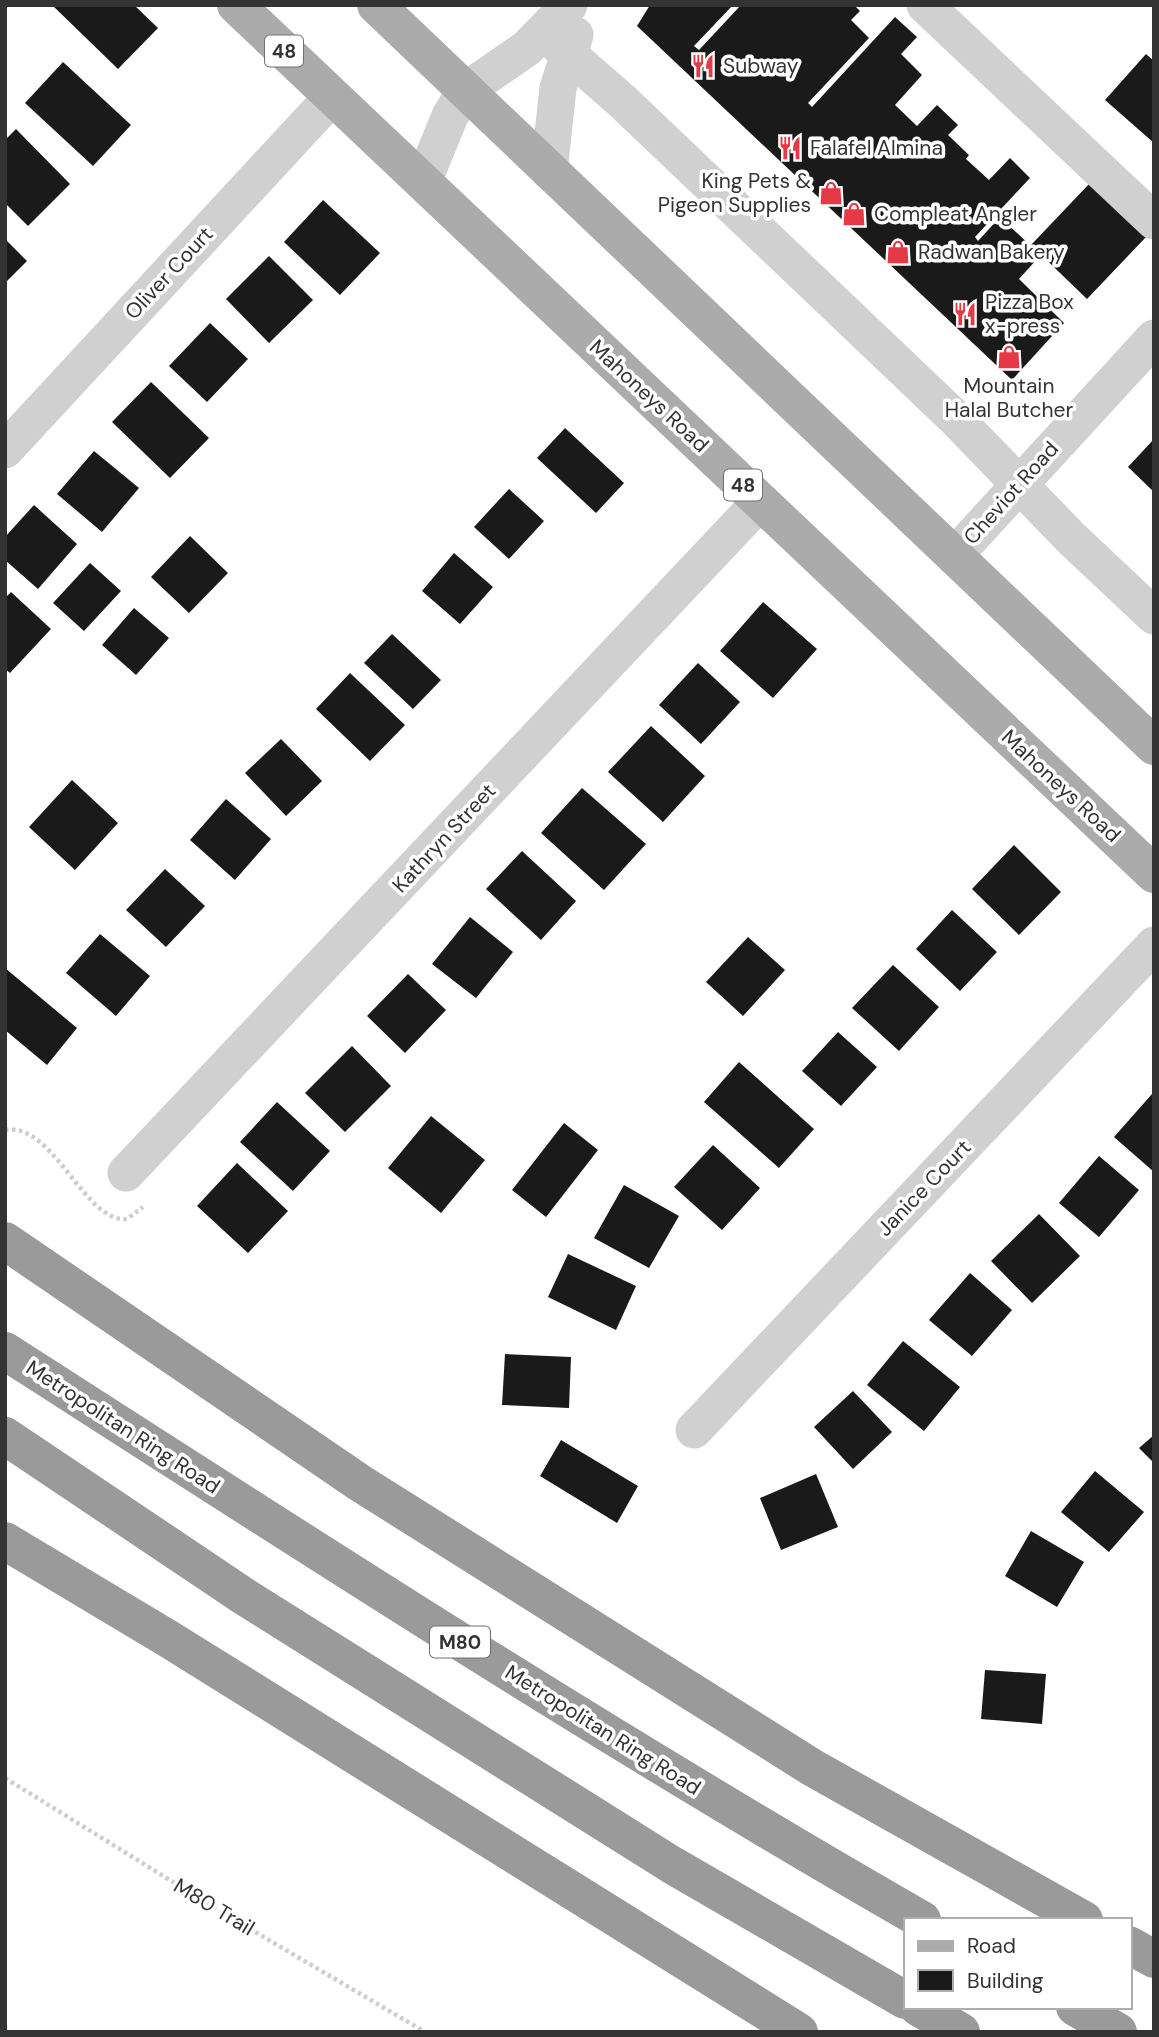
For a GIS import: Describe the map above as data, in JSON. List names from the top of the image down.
{
  "streets": {
    "highway": ["Metropolitan Ring Road", "M80"],
    "main road": ["48", "Mahoneys Road"],
    "street": [
      "Oliver Court",
      "Cheviot Road",
      "Kathryn Street",
      "Janice Court"
    ],
    "path": ["M80 Trail"]
  },
  "crossings": [
    ["Oliver Court", "Mahoneys Road"],
    ["Mahoneys Road", "Kathryn Street"]
  ],
  "places": {
    "restaurant": ["Subway", "Falafel Almina", "Pizza Box x-press"],
    "shop": [
      "King Pets & Pigeon Supplies",
      "Compleat Angler",
      "Radwan Bakery",
      "Mountain Halal Butcher"
    ]
  },
  "legend": ["Road", "Building"]
}
